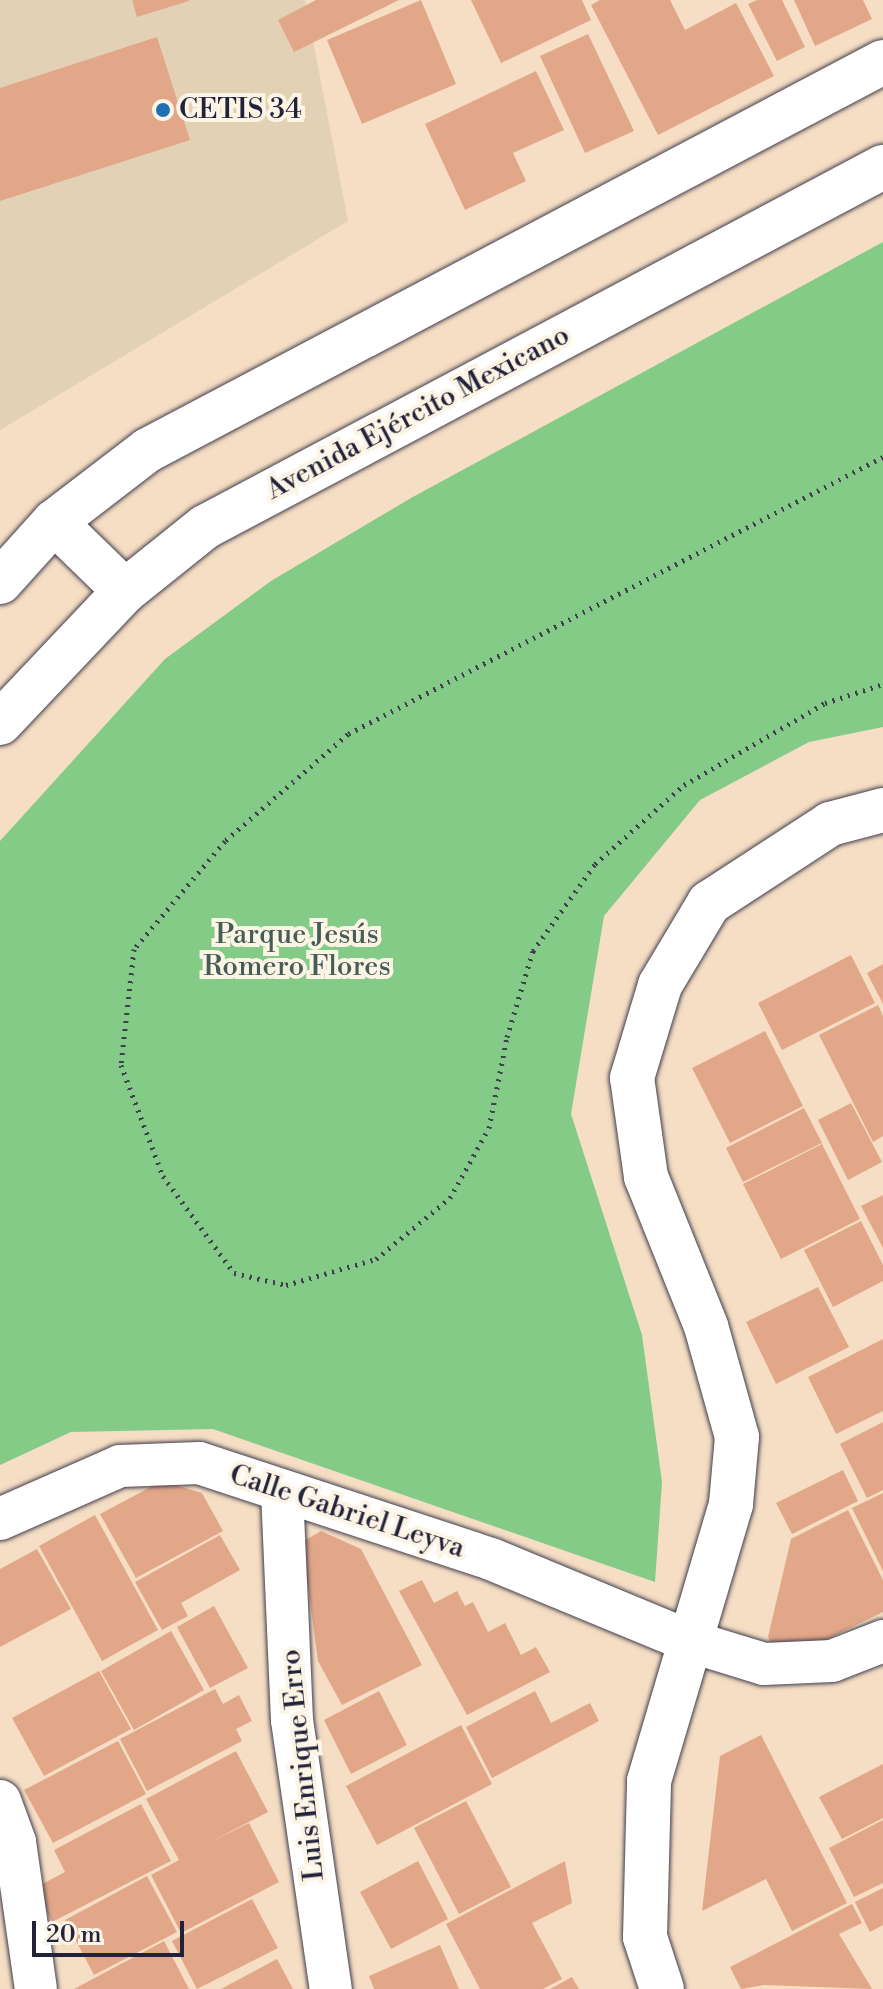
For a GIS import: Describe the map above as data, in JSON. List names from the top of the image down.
{
  "streets": {
    "street": ["Avenida Ejército Mexicano", "Calle Gabriel Leyva", "Luis Enrique Erro"]
  },
  "crossings": [
    ["Calle Gabriel Leyva", "Luis Enrique Erro"]
  ],
  "parks": ["Parque Jesús Romero Flores"],
  "places": ["CETIS 34"],
  "scale_bar": "20 m"
}
